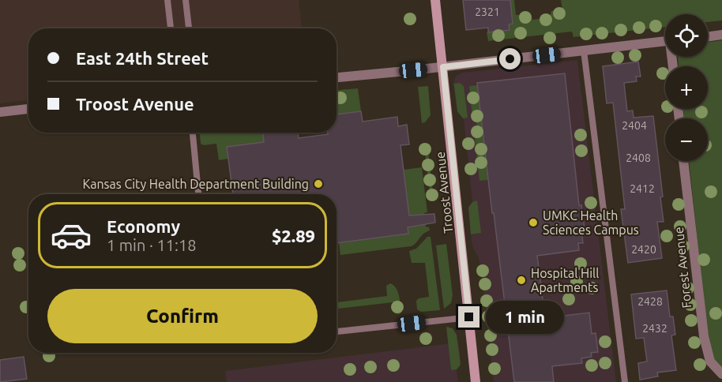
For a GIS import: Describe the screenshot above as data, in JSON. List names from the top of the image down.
{
  "streets": {
    "main road": ["Troost Avenue"],
    "street": ["Forest Avenue"]
  },
  "places": ["Kansas City Health Department Building", "UMKC Health Sciences Campus", "Hospital Hill Apartments"],
  "house_numbers": [
    "2321",
    "2404",
    "2408",
    "2412",
    "2420",
    "2428",
    "2432"
  ],
  "page": {
    "map_buttons": ["+", "−"],
    "banner": ["East 24th Street", "Troost Avenue"],
    "list": [
      {
        "name": "Economy",
        "note": "1 min · 11:18",
        "value": "$2.89"
      }
    ],
    "buttons": "Confirm",
    "bubble": "1 min"
  }
}
